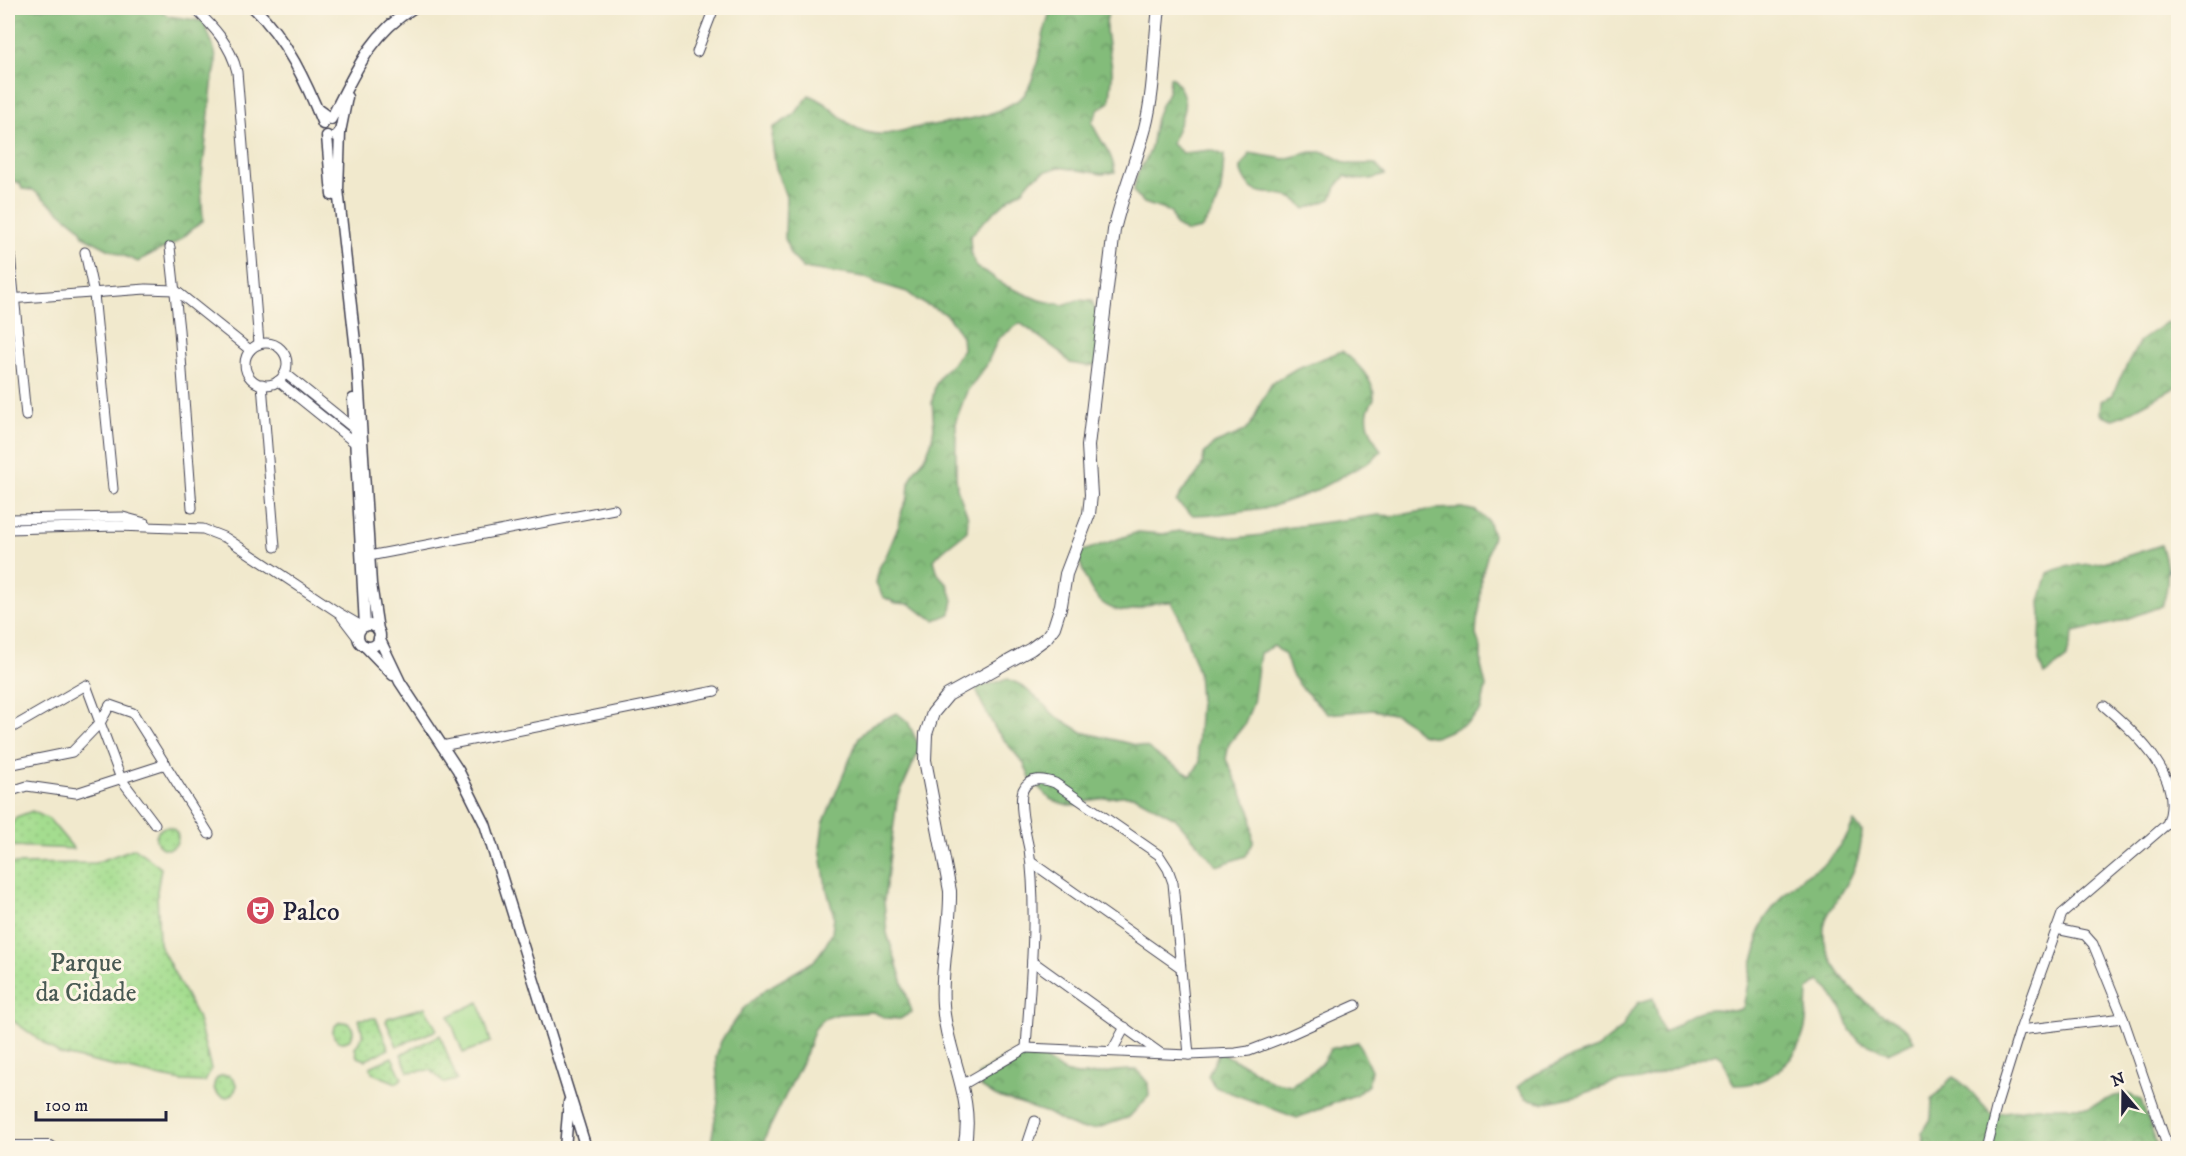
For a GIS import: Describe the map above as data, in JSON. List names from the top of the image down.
{
  "parks": ["Parque da Cidade"],
  "places": {
    "theatre": ["Palco"]
  },
  "scale_bar": "100 m",
  "north": "top"
}
